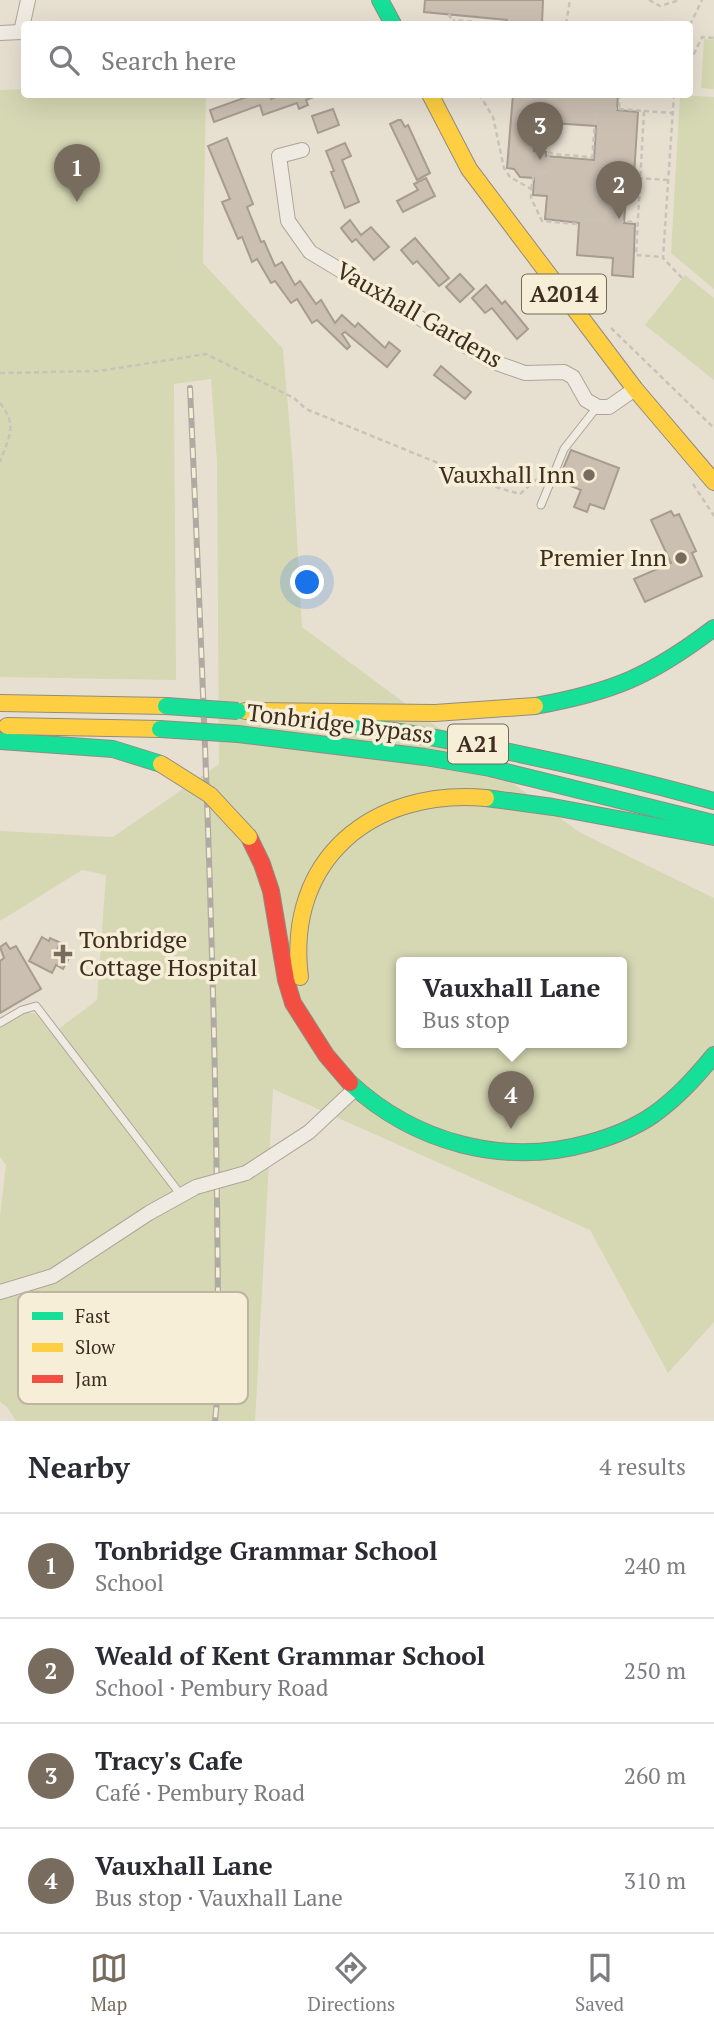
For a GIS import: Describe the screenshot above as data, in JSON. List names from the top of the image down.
{
  "streets": {
    "main road": ["A2014", "Tonbridge Bypass", "A21"],
    "street": ["Vauxhall Gardens"]
  },
  "places": {
    "other": ["Vauxhall Inn", "Premier Inn"],
    "health": ["Tonbridge Cottage Hospital"]
  },
  "legend": ["Fast", "Slow", "Jam"],
  "page": {
    "search": "Search here",
    "pins": [
      "3",
      "1",
      "2",
      "4"
    ],
    "popup": ["Vauxhall Lane", "Bus stop"],
    "heading": ["Nearby", "4 results"],
    "list": [
      {
        "mark": "1",
        "name": "Tonbridge Grammar School",
        "note": "School",
        "value": "240 m"
      },
      {
        "mark": "2",
        "name": "Weald of Kent Grammar School",
        "note": "School · Pembury Road",
        "value": "250 m"
      },
      {
        "mark": "3",
        "name": "Tracy's Cafe",
        "note": "Café · Pembury Road",
        "value": "260 m"
      },
      {
        "mark": "4",
        "name": "Vauxhall Lane",
        "note": "Bus stop · Vauxhall Lane",
        "value": "310 m"
      }
    ],
    "nav": ["Map", "Directions", "Saved"]
  }
}
